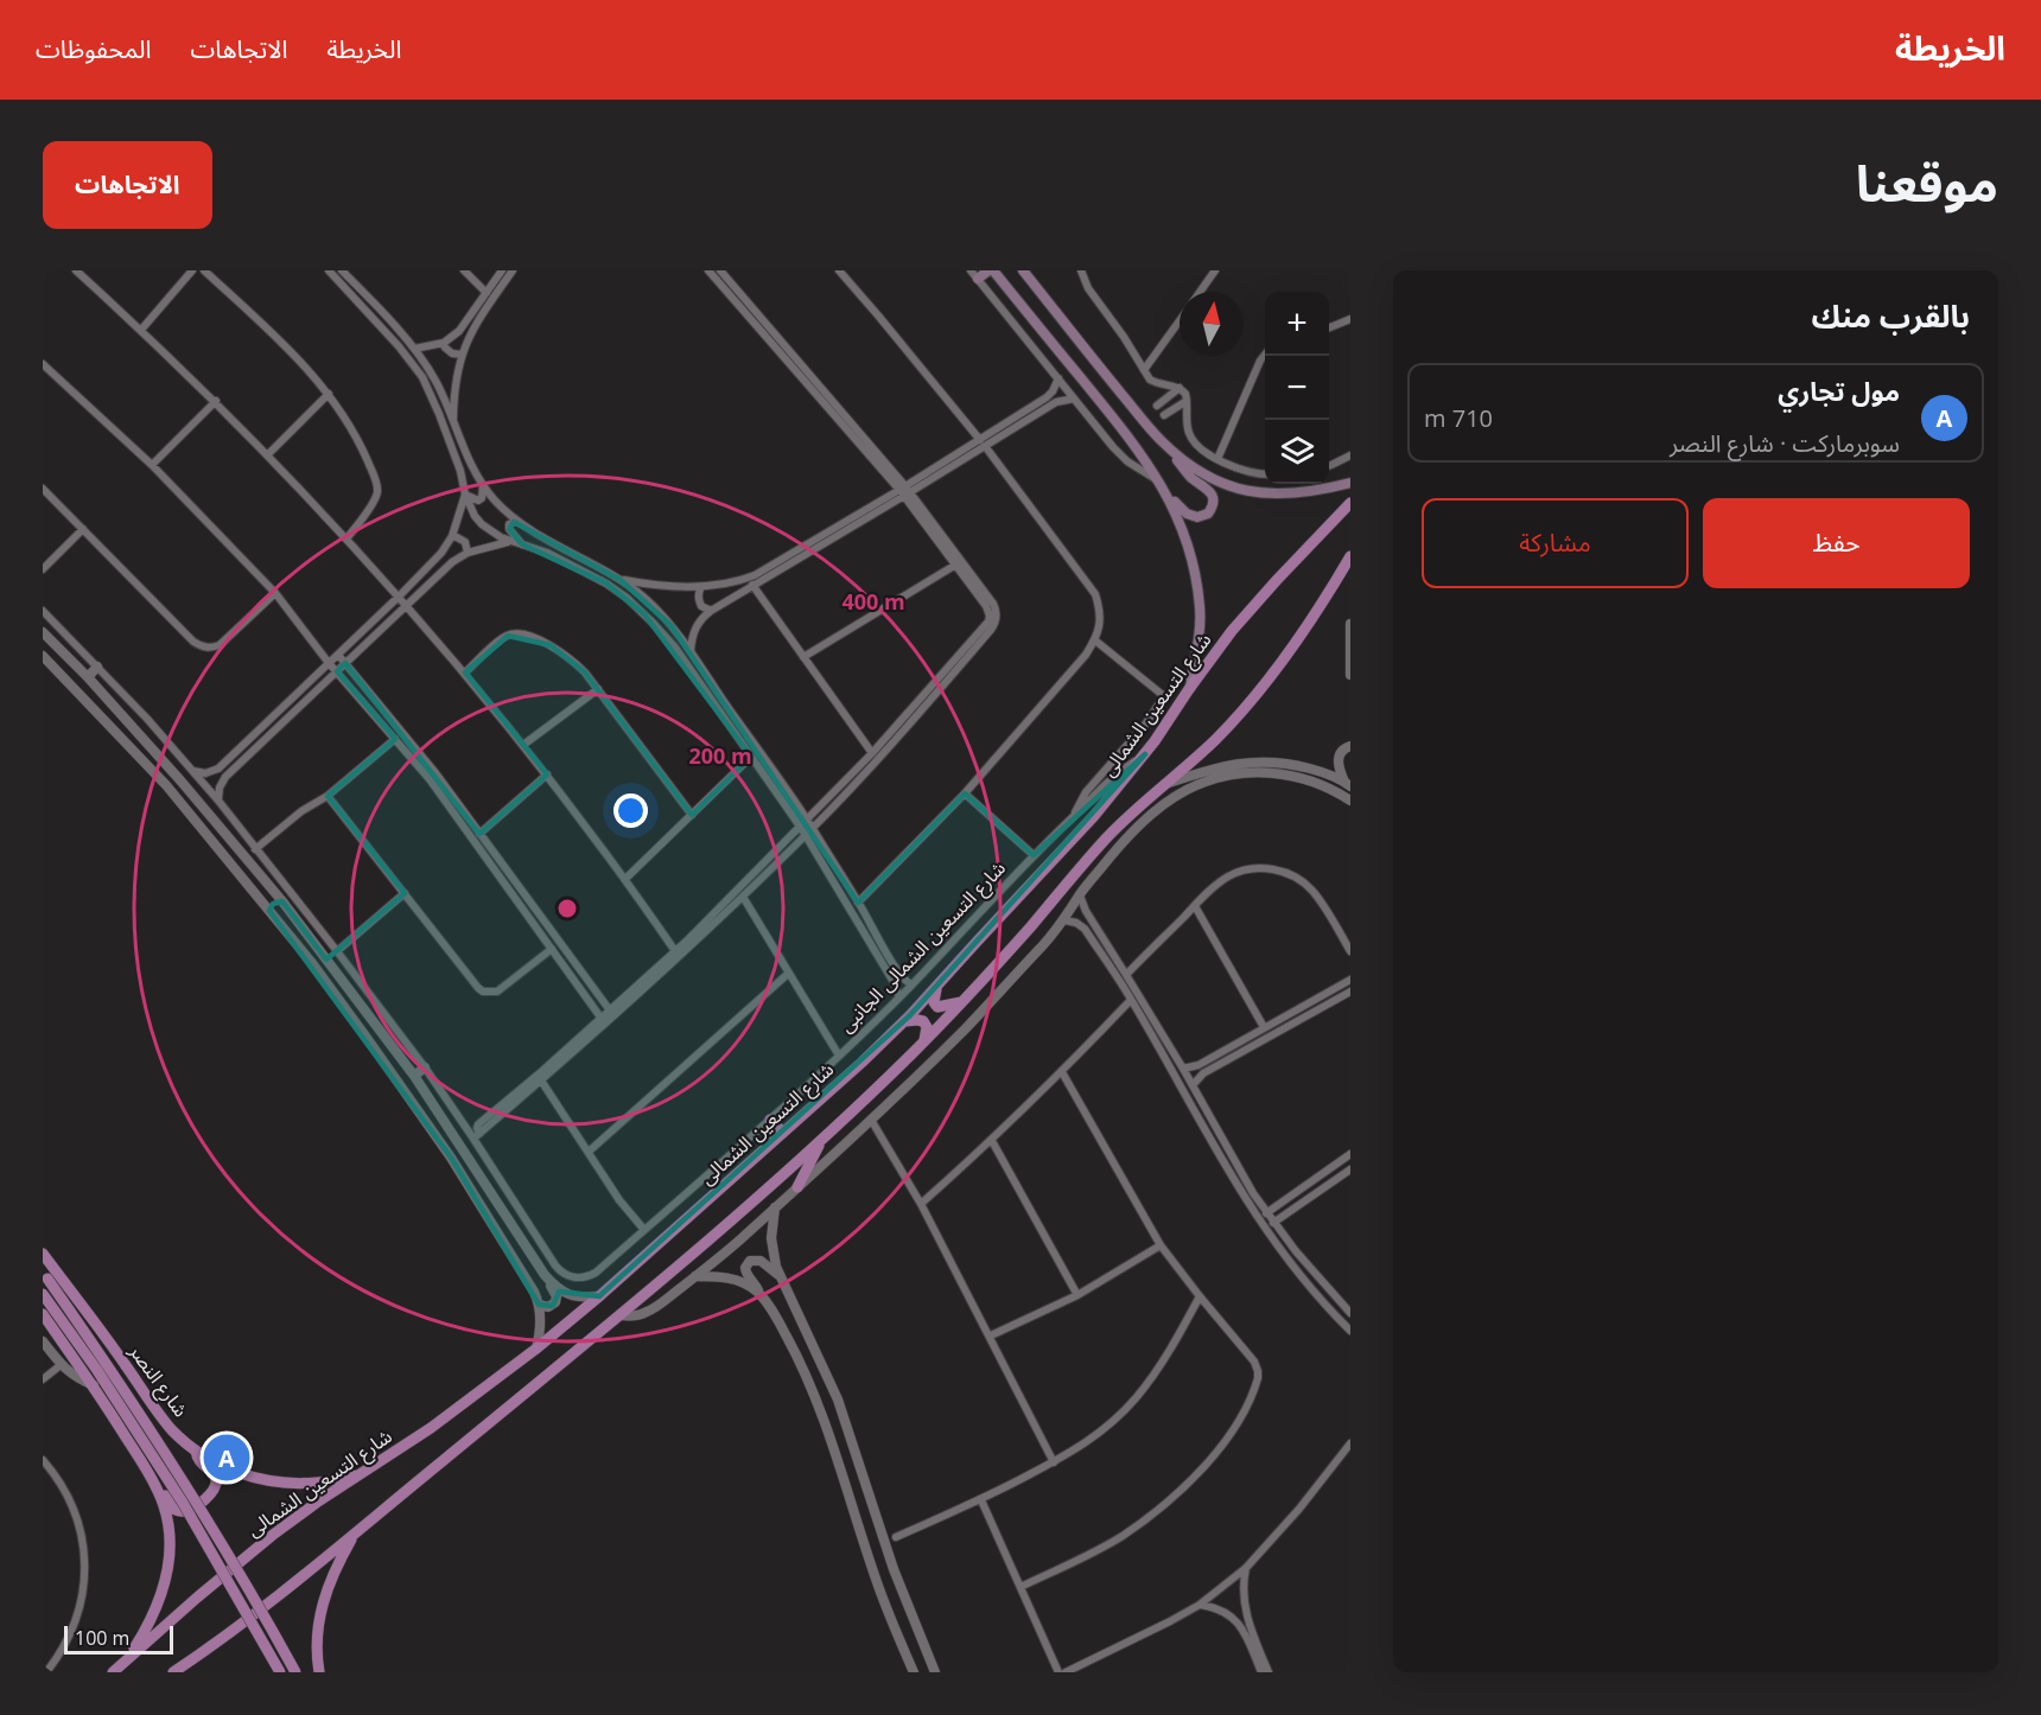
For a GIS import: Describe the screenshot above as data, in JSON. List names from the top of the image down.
{
  "streets": {
    "main road": ["شارع التسعين الشمالى", "شارع النصر"],
    "street": ["شارع التسعين الشمالى الجانبى"]
  },
  "crossings": [
    ["شارع التسعين الشمالى", "شارع التسعين الشمالى الجانبى"],
    ["شارع التسعين الشمالى", "شارع النصر"]
  ],
  "scale_bar": "100 m",
  "north": "top",
  "page": {
    "header": "الخريطة",
    "nav": ["الخريطة", "الاتجاهات", "المحفوظات"],
    "title": "موقعنا",
    "buttons": [
      "الاتجاهات",
      ["حفظ", "مشاركة"]
    ],
    "heading": "بالقرب منك",
    "map_buttons": ["+", "−"],
    "list": [
      {
        "mark": "A",
        "name": "مول تجاري",
        "note": "سوبرماركت · شارع النصر",
        "value": "710 m"
      }
    ],
    "pins": "A",
    "scale": "100 m"
  },
  "rings": ["400 m", "200 m"]
}
